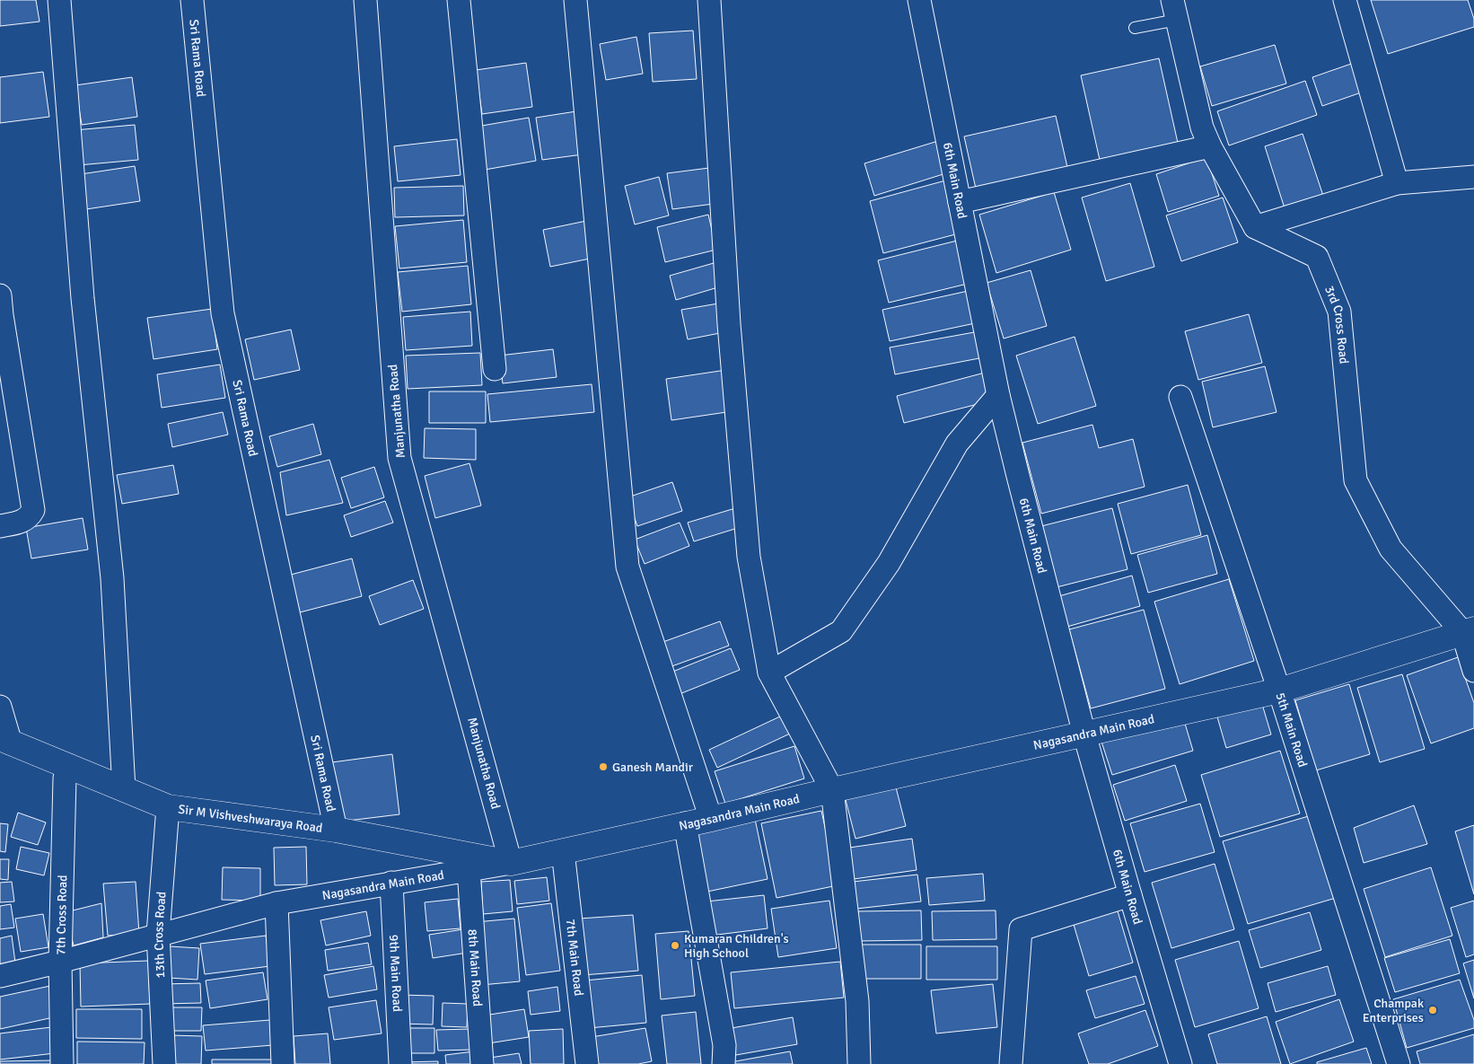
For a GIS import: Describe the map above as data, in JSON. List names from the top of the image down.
{
  "streets": {
    "street": [
      "Sri Rama Road",
      "6th Main Road",
      "3rd Cross Road",
      "Manjunatha Road",
      "5th Main Road",
      "Nagasandra Main Road",
      "Sir M Vishveshwaraya Road",
      "7th Cross Road",
      "13th Cross Road",
      "7th Main Road",
      "8th Main Road",
      "9th Main Road"
    ]
  },
  "crossings": [
    ["Sri Rama Road", "Sir M Vishveshwaraya Road"],
    ["6th Main Road", "Nagasandra Main Road"],
    ["3rd Cross Road", "Nagasandra Main Road"],
    ["Manjunatha Road", "Nagasandra Main Road"],
    ["Manjunatha Road", "Sir M Vishveshwaraya Road"],
    ["5th Main Road", "Nagasandra Main Road"],
    ["Nagasandra Main Road", "Sir M Vishveshwaraya Road"],
    ["Nagasandra Main Road", "7th Cross Road"],
    ["Nagasandra Main Road", "13th Cross Road"],
    ["Nagasandra Main Road", "7th Main Road"],
    ["Nagasandra Main Road", "8th Main Road"],
    ["Nagasandra Main Road", "9th Main Road"],
    ["Sir M Vishveshwaraya Road", "7th Cross Road"],
    ["Sir M Vishveshwaraya Road", "13th Cross Road"]
  ],
  "places": ["Ganesh Mandir", "Kumaran Children's High School", "Champak Enterprises"]
}
